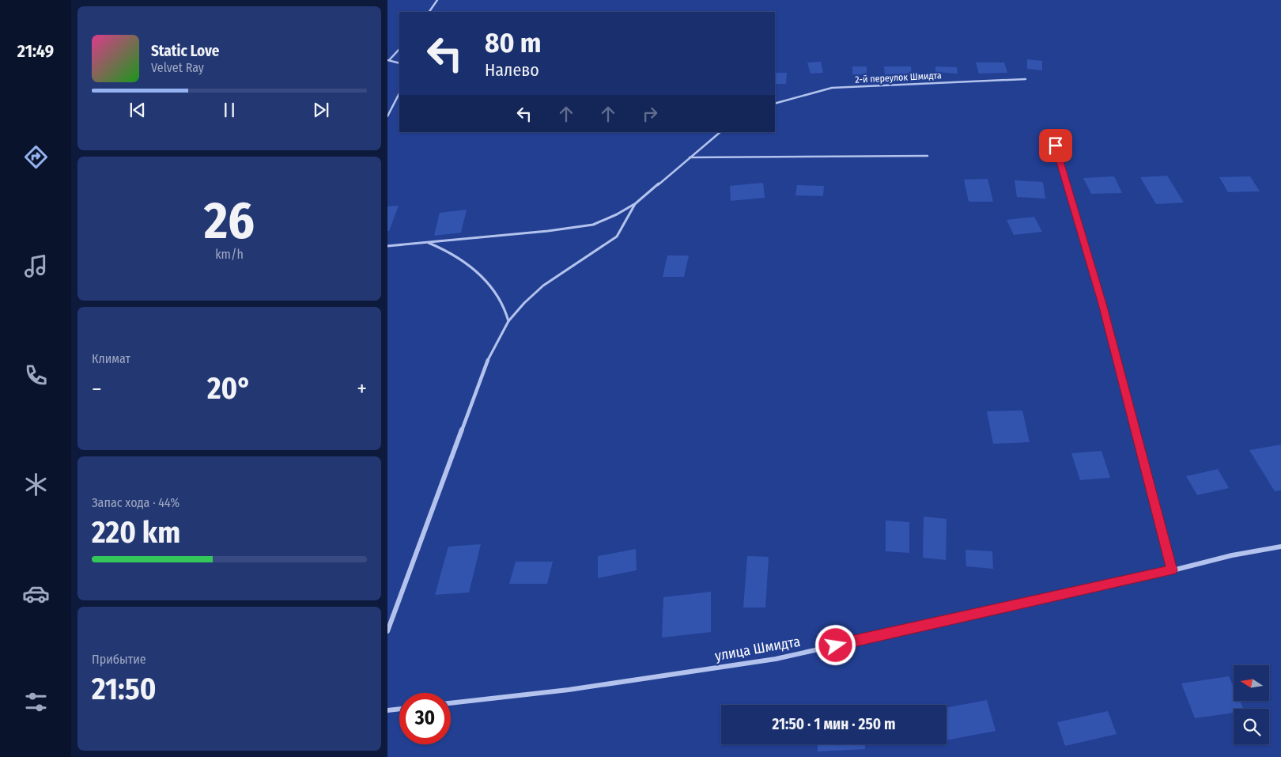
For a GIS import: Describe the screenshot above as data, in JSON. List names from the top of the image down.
{
  "streets": {
    "street": ["улица Шмидта"],
    "lane": ["2-й переулок Шмидта"]
  },
  "north": "left",
  "page": {
    "tabs": "21:49",
    "turn": ["80 m", "Налево"],
    "song": ["Static Love", "Velvet Ray"],
    "tile": [
      ["26", "km/h"],
      "Климат",
      ["Запас хода · 44%", "220 km"],
      ["Прибытие", "21:50"]
    ],
    "heat": ["−", "20°", "+"],
    "limit": "30",
    "trip": "21:50 · 1 мин · 250 m"
  }
}
